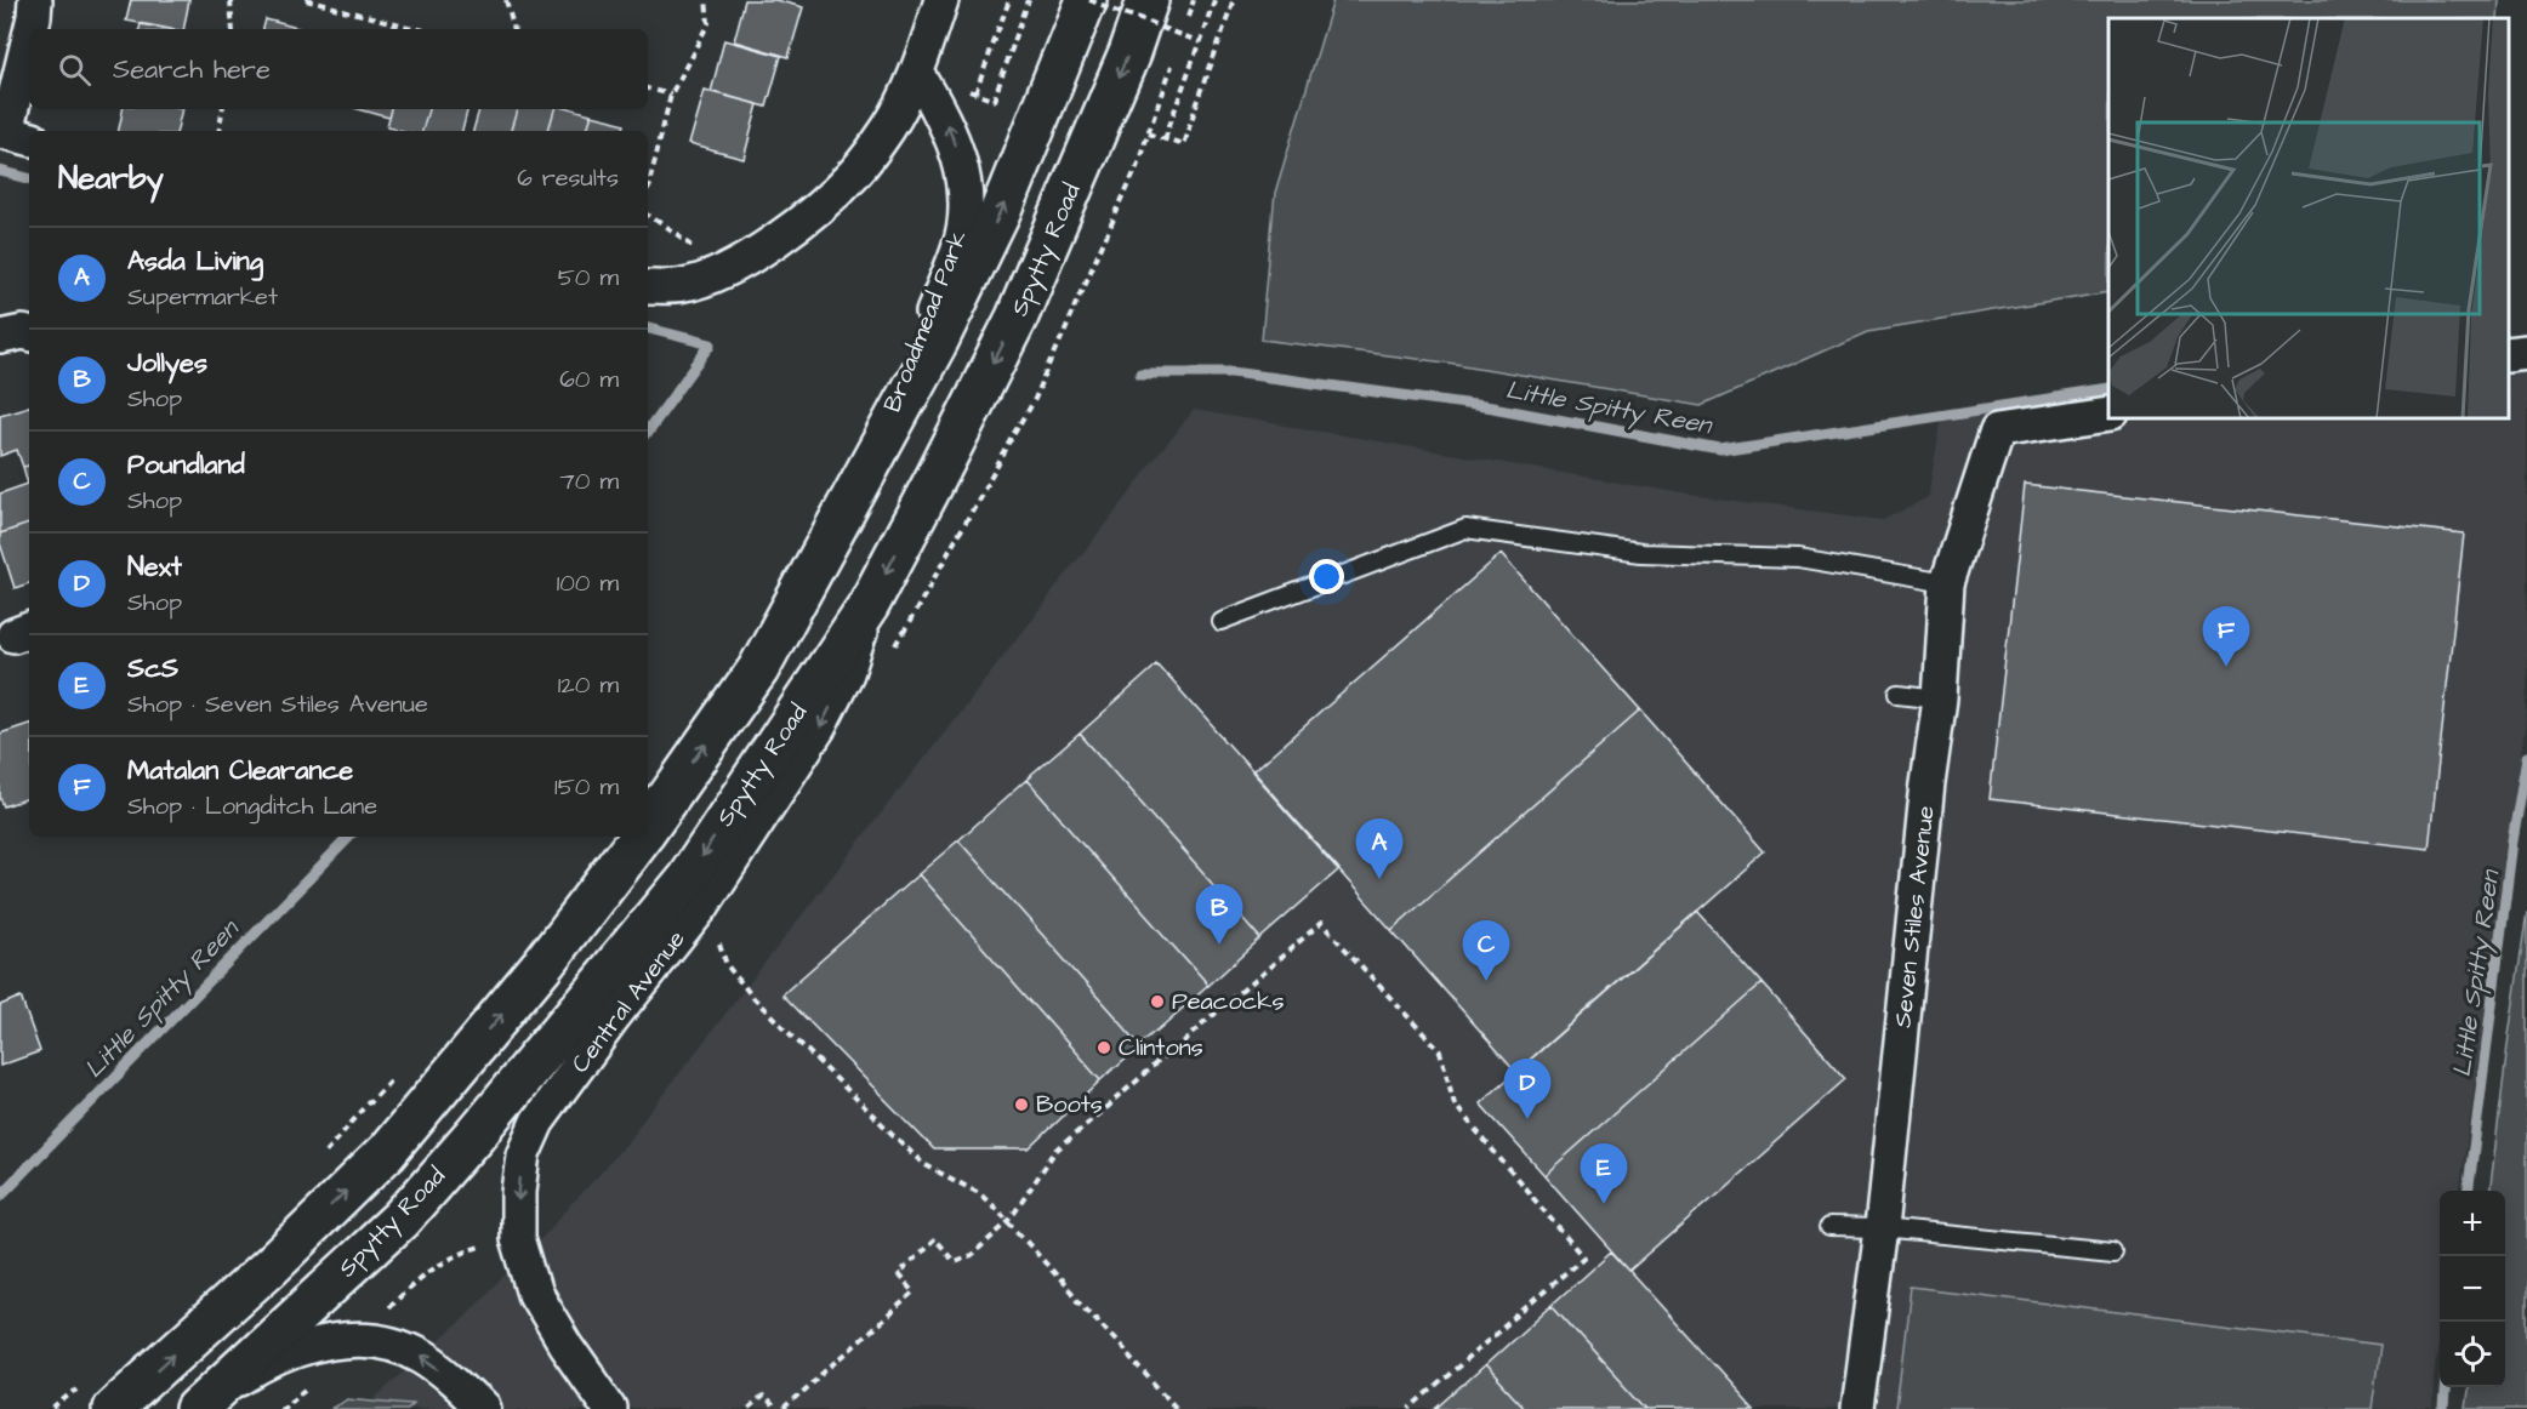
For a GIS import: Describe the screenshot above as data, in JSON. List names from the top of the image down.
{
  "streets": {
    "main road": ["Spytty Road"],
    "street": ["Broadmead Park", "Seven Stiles Avenue", "Central Avenue"]
  },
  "crossings": [
    ["Spytty Road", "Central Avenue"]
  ],
  "one_way": ["Broadmead Park", "Central Avenue"],
  "water": ["Little Spitty Reen"],
  "places": ["Peacocks", "Clintons", "Boots"],
  "page": {
    "search": "Search here",
    "heading": ["Nearby", "6 results"],
    "list": [
      {
        "mark": "A",
        "name": "Asda Living",
        "note": "Supermarket",
        "value": "50 m"
      },
      {
        "mark": "B",
        "name": "Jollyes",
        "note": "Shop",
        "value": "60 m"
      },
      {
        "mark": "C",
        "name": "Poundland",
        "note": "Shop",
        "value": "70 m"
      },
      {
        "mark": "D",
        "name": "Next",
        "note": "Shop",
        "value": "100 m"
      },
      {
        "mark": "E",
        "name": "ScS",
        "note": "Shop · Seven Stiles Avenue",
        "value": "120 m"
      },
      {
        "mark": "F",
        "name": "Matalan Clearance",
        "note": "Shop · Longditch Lane",
        "value": "150 m"
      }
    ],
    "pins": [
      "F",
      "A",
      "B",
      "C",
      "D",
      "E"
    ],
    "map_buttons": ["+", "−"]
  }
}
